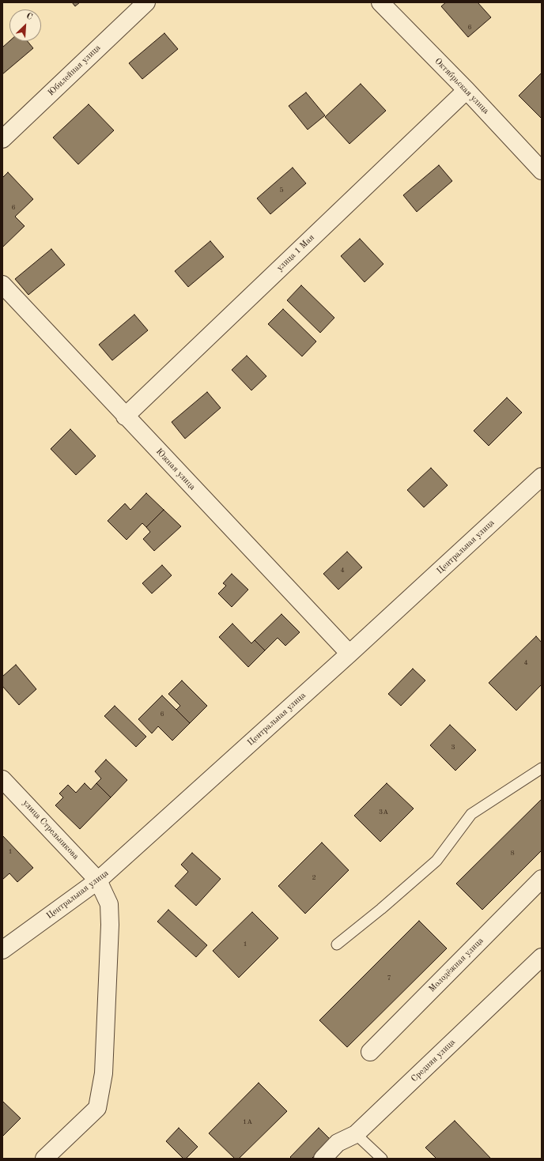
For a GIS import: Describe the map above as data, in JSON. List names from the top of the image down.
{
  "streets": {
    "street": [
      "Юбилейная улица",
      "Октябрьская улица",
      "улица 1 Мая",
      "Южная улица",
      "Центральная улица",
      "улица Стрельникова",
      "Молодёжная улица",
      "Средняя улица"
    ]
  },
  "crossings": [
    ["Октябрьская улица", "улица 1 Мая"],
    ["улица 1 Мая", "Южная улица"],
    ["Южная улица", "Центральная улица"],
    ["Центральная улица", "улица Стрельникова"]
  ],
  "house_numbers": [
    "6",
    "5",
    "6",
    "4",
    "4",
    "6",
    "3",
    "3А",
    "1",
    "8",
    "2",
    "1",
    "7",
    "1А"
  ],
  "north": "top right"
}
